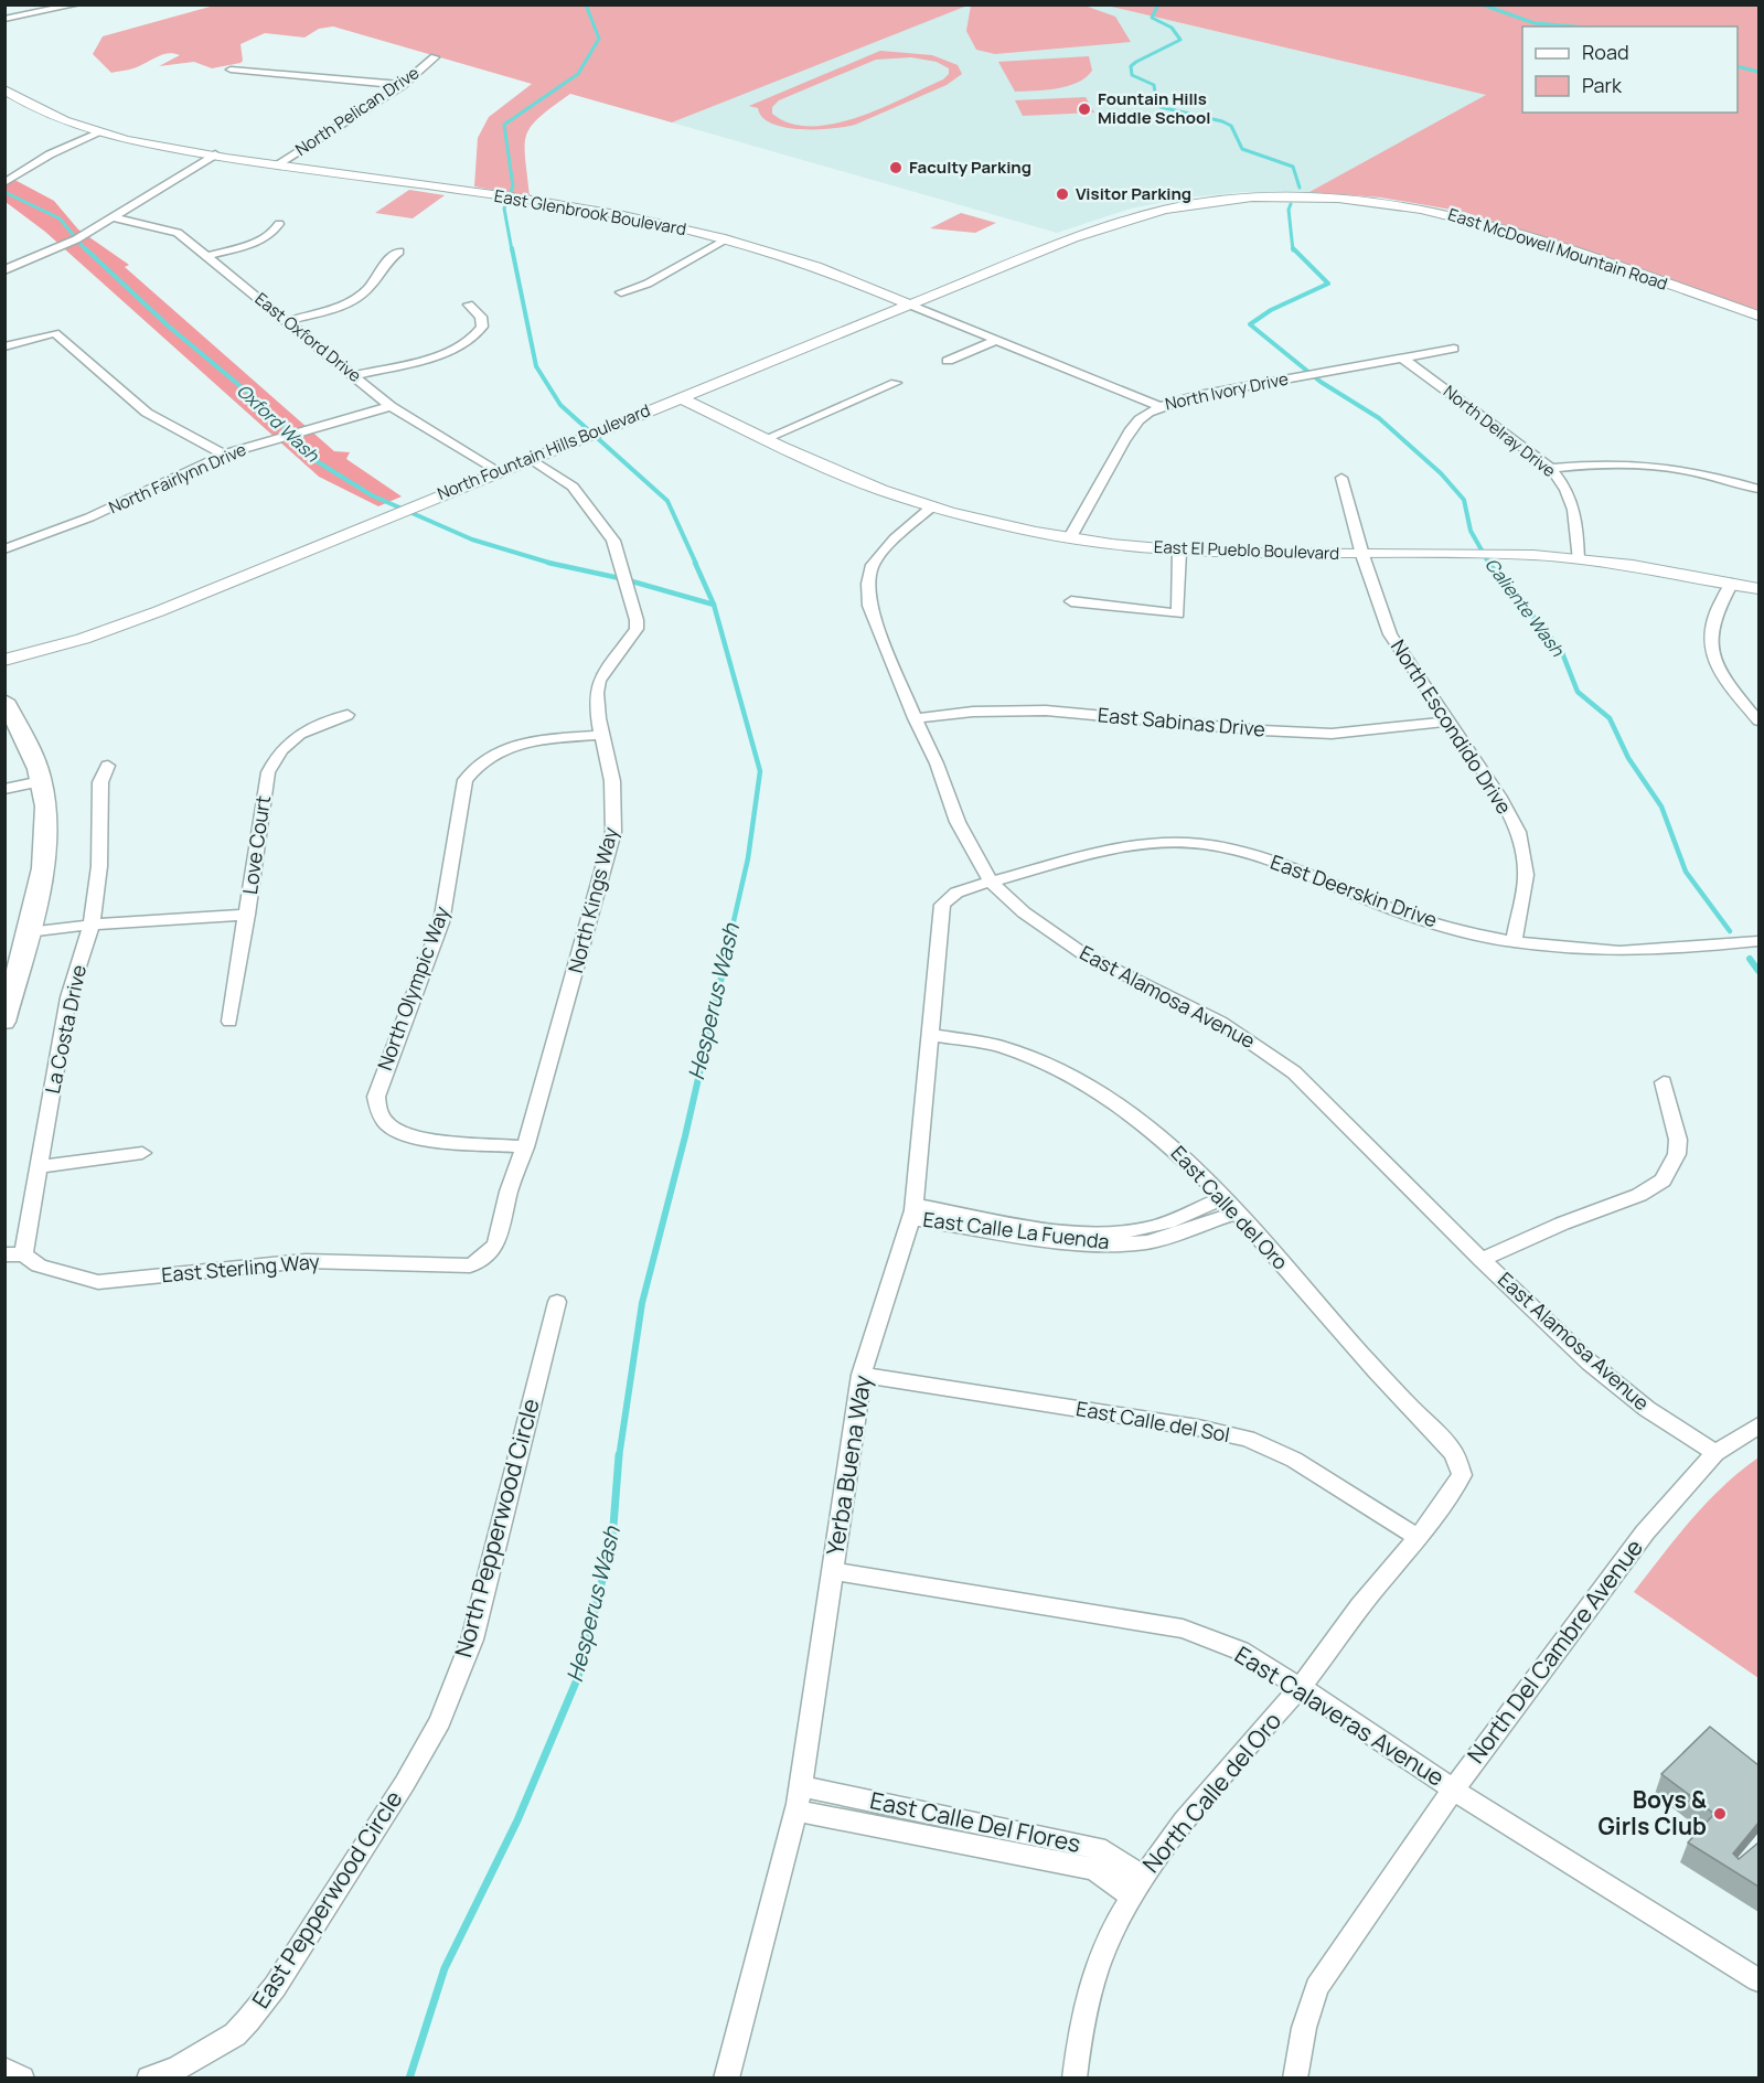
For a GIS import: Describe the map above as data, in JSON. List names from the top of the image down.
{
  "streets": {
    "street": [
      "North Pelican Drive",
      "East Glenbrook Boulevard",
      "East McDowell Mountain Road",
      "East Oxford Drive",
      "North Ivory Drive",
      "North Delray Drive",
      "North Fountain Hills Boulevard",
      "North Fairlynn Drive",
      "East El Pueblo Boulevard",
      "East Sabinas Drive",
      "North Escondido Drive",
      "Love Court",
      "East Deerskin Drive",
      "North Kings Way",
      "North Olympic Way",
      "East Alamosa Avenue",
      "La Costa Drive",
      "East Calle del Oro",
      "East Calle La Fuenda",
      "East Sterling Way",
      "East Calle del Sol",
      "Yerba Buena Way",
      "North Pepperwood Circle",
      "North Del Cambre Avenue",
      "East Calaveras Avenue",
      "North Calle del Oro",
      "East Calle Del Flores",
      "East Pepperwood Circle"
    ]
  },
  "crossings": [
    ["North Pelican Drive", "East Glenbrook Boulevard"],
    ["East Glenbrook Boulevard", "North Ivory Drive"],
    ["East Glenbrook Boulevard", "North Fountain Hills Boulevard"],
    ["East McDowell Mountain Road", "North Fountain Hills Boulevard"],
    ["East Oxford Drive", "North Fountain Hills Boulevard"],
    ["East Oxford Drive", "North Fairlynn Drive"],
    ["North Ivory Drive", "North Delray Drive"],
    ["North Ivory Drive", "East El Pueblo Boulevard"],
    ["North Delray Drive", "East El Pueblo Boulevard"],
    ["North Fountain Hills Boulevard", "East El Pueblo Boulevard"],
    ["North Fountain Hills Boulevard", "North Kings Way"],
    ["East El Pueblo Boulevard", "North Escondido Drive"],
    ["East El Pueblo Boulevard", "East Alamosa Avenue"],
    ["East Sabinas Drive", "North Escondido Drive"],
    ["East Sabinas Drive", "East Alamosa Avenue"],
    ["North Escondido Drive", "East Deerskin Drive"],
    ["East Deerskin Drive", "East Alamosa Avenue"],
    ["East Deerskin Drive", "Yerba Buena Way"],
    ["North Kings Way", "North Olympic Way"],
    ["North Kings Way", "East Sterling Way"],
    ["East Alamosa Avenue", "Yerba Buena Way"],
    ["East Alamosa Avenue", "North Del Cambre Avenue"],
    ["La Costa Drive", "East Sterling Way"],
    ["East Calle del Oro", "East Calle La Fuenda"],
    ["East Calle del Oro", "Yerba Buena Way"],
    ["East Calle del Oro", "North Calle del Oro"],
    ["East Calle La Fuenda", "Yerba Buena Way"],
    ["East Calle del Sol", "Yerba Buena Way"],
    ["East Calle del Sol", "North Calle del Oro"],
    ["Yerba Buena Way", "East Calaveras Avenue"],
    ["Yerba Buena Way", "East Calle Del Flores"],
    ["North Pepperwood Circle", "East Pepperwood Circle"],
    ["North Del Cambre Avenue", "East Calaveras Avenue"],
    ["East Calaveras Avenue", "North Calle del Oro"],
    ["North Calle del Oro", "East Calle Del Flores"]
  ],
  "water": ["Oxford Wash", "Caliente Wash", "Hesperus Wash"],
  "places": [
    "Fountain Hills Middle School",
    "Faculty Parking",
    "Visitor Parking",
    "Boys & Girls Club"
  ],
  "legend": ["Road", "Park"]
}
